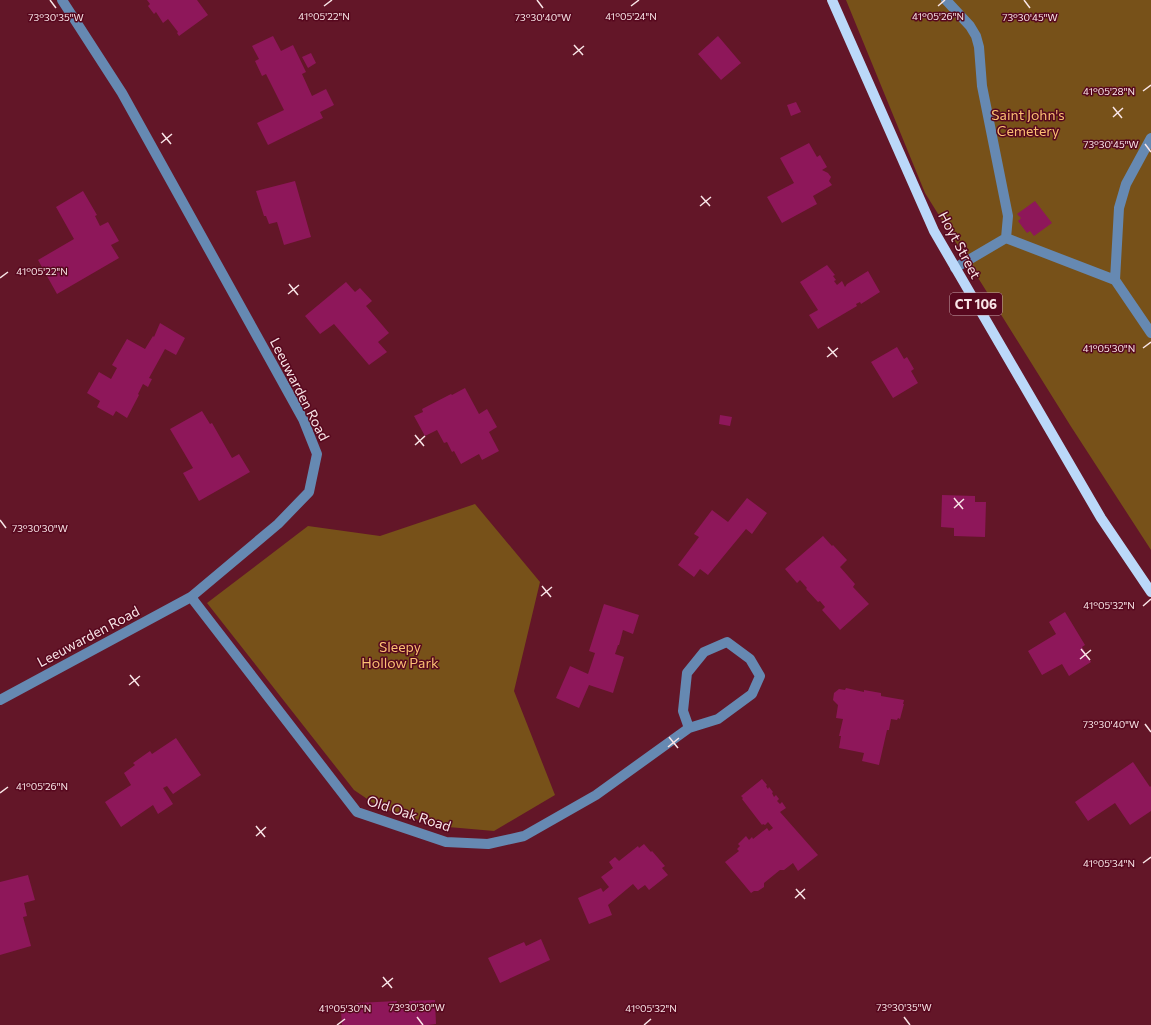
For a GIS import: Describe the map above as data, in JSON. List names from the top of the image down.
{
  "streets": {
    "main road": ["Hoyt Street", "CT 106"],
    "street": ["Leeuwarden Road", "Old Oak Road"]
  },
  "crossings": [
    ["Leeuwarden Road", "Old Oak Road"]
  ],
  "parks": ["Saint John's Cemetery", "Sleepy Hollow Park"],
  "coordinates": [
    "41°05'22\"N",
    "41°05'24\"N",
    "41°05'26\"N",
    "73°30'35\"W",
    "73°30'40\"W",
    "73°30'45\"W",
    "41°05'28\"N",
    "41°05'30\"N",
    "73°30'30\"W",
    "41°05'32\"N",
    "41°05'34\"N"
  ]
}
